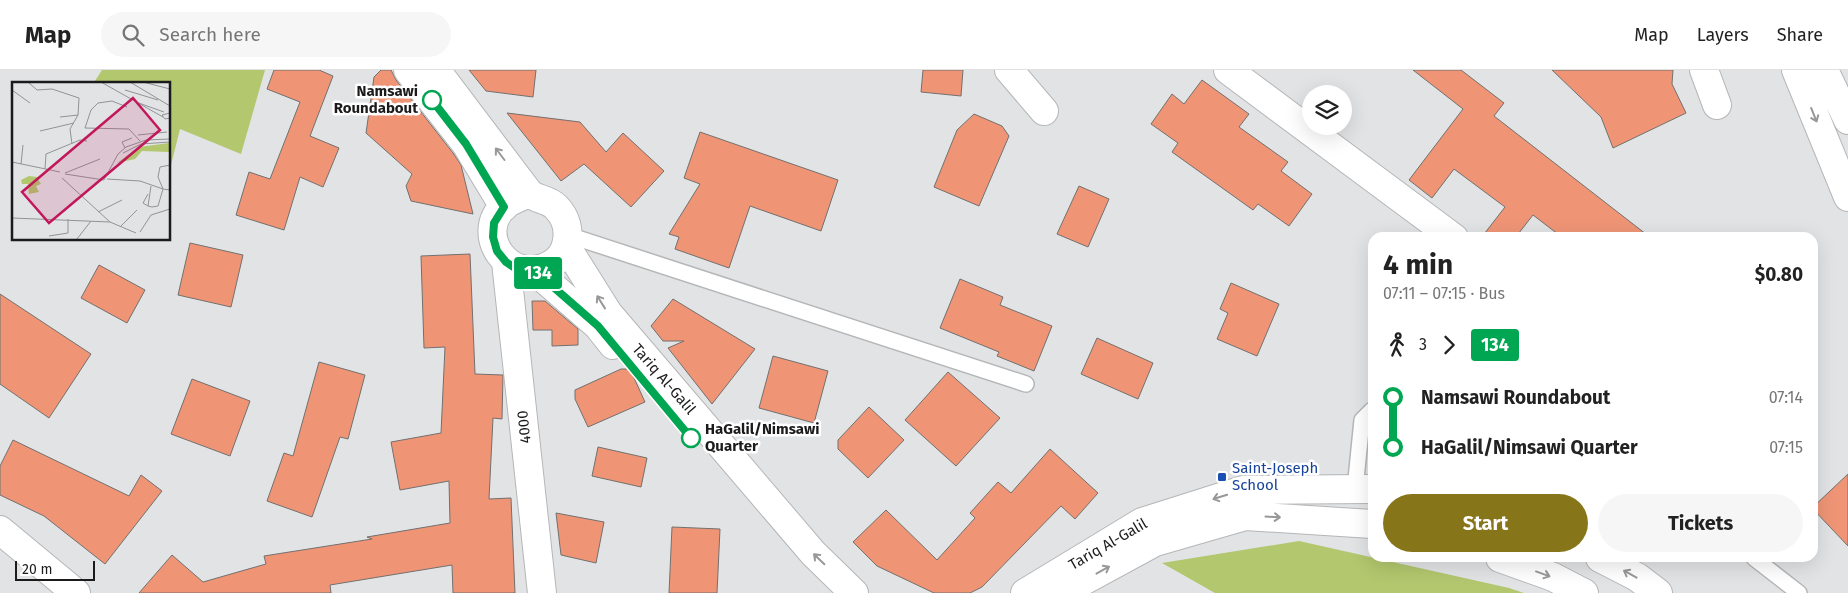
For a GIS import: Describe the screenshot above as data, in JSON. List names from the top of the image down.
{
  "streets": {
    "street": ["Tariq Al-Galil", "4000"]
  },
  "crossings": [
    ["Tariq Al-Galil", "4000"]
  ],
  "places": {
    "other": ["Namsawi Roundabout", "HaGalil/Nimsawi Quarter"],
    "transit": ["Saint-Joseph School"]
  },
  "lines": ["bus line 134"],
  "scale_bar": "20 m",
  "page": {
    "header": "Map",
    "search": "Search here",
    "nav": ["Map", "Layers", "Share"],
    "on_map": "134",
    "heading": ["4 min", "07:11 – 07:15 · Bus", "$0.80"],
    "legs": ["3", "134"],
    "list": [
      {
        "name": "Namsawi Roundabout",
        "value": "07:14"
      },
      {
        "name": "HaGalil/Nimsawi Quarter",
        "value": "07:15"
      }
    ],
    "buttons": ["Start", "Tickets"],
    "scale": "20 m"
  }
}
